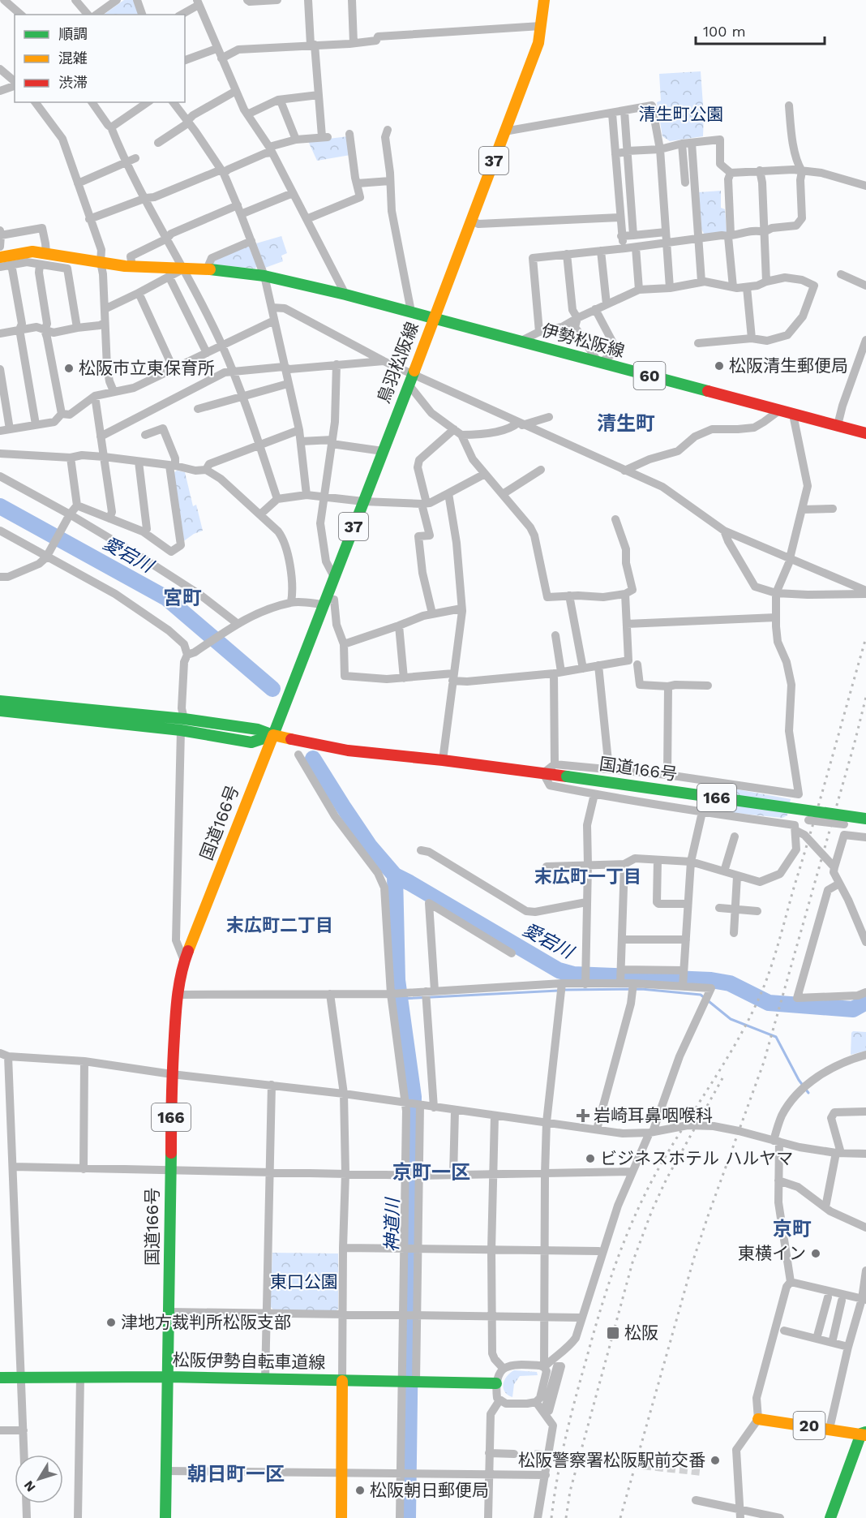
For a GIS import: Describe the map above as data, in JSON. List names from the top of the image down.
{
  "streets": {
    "main road": [
      "37",
      "伊勢松阪線",
      "鳥羽松阪線",
      "60",
      "国道166号",
      "166",
      "松阪伊勢自転車道線",
      "20"
    ]
  },
  "crossings": [
    ["伊勢松阪線", "鳥羽松阪線"],
    ["鳥羽松阪線", "国道166号"],
    ["国道166号", "松阪伊勢自転車道線"]
  ],
  "districts": [
    "清生町",
    "宮町",
    "末広町一丁目",
    "末広町二丁目",
    "京町一区",
    "京町",
    "朝日町一区"
  ],
  "water": ["愛宕川", "神道川"],
  "parks": ["清生町公園", "東口公園"],
  "places": {
    "other": [
      "松阪清生郵便局",
      "松阪市立東保育所",
      "ビジネスホテル ハルヤマ",
      "東横イン",
      "津地方裁判所松阪支部",
      "松阪警察署松阪駅前交番",
      "松阪朝日郵便局"
    ],
    "health": ["岩崎耳鼻咽喉科"],
    "transit": ["松阪"]
  },
  "legend": ["順調", "混雑", "渋滞"],
  "scale_bar": "100 m",
  "north": "bottom left"
}
